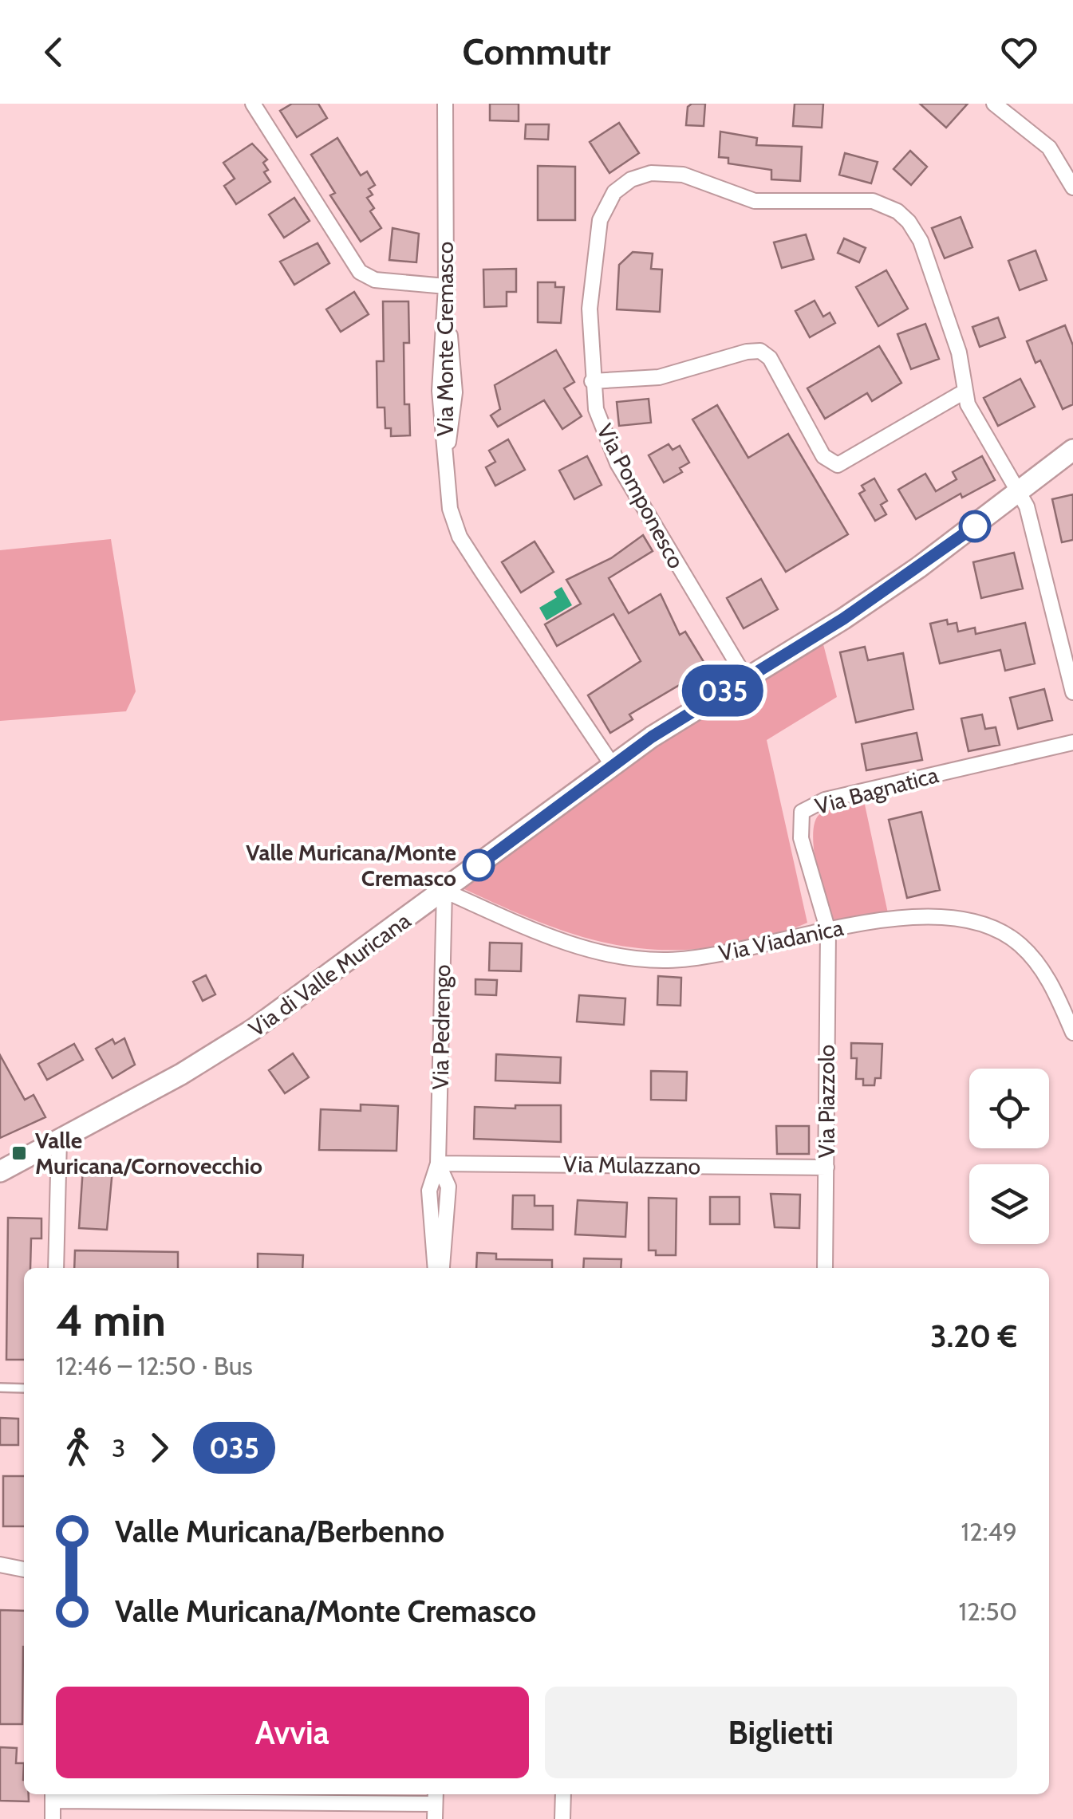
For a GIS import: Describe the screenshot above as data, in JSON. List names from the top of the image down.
{
  "streets": {
    "street": [
      "Via Monte Cremasco",
      "Via Pomponesco",
      "Via Bagnatica",
      "Via Viadanica",
      "Via di Valle Muricana",
      "Via Pedrengo",
      "Via Piazzolo",
      "Via Mulazzano"
    ]
  },
  "crossings": [
    ["Via Monte Cremasco", "Via di Valle Muricana"],
    ["Via Pomponesco", "Via di Valle Muricana"],
    ["Via Bagnatica", "Via Viadanica"],
    ["Via Bagnatica", "Via Piazzolo"],
    ["Via Viadanica", "Via di Valle Muricana"],
    ["Via Viadanica", "Via Pedrengo"],
    ["Via Viadanica", "Via Piazzolo"],
    ["Via di Valle Muricana", "Via Pedrengo"],
    ["Via Pedrengo", "Via Mulazzano"],
    ["Via Piazzolo", "Via Mulazzano"]
  ],
  "places": {
    "other": ["Valle Muricana/Monte Cremasco"],
    "transit": ["Valle Muricana/Cornovecchio"]
  },
  "lines": ["bus line 035"],
  "page": {
    "header": "Commutr",
    "on_map": "035",
    "heading": ["4 min", "12:46 – 12:50 · Bus", "3.20 €"],
    "legs": ["3", "035"],
    "list": [
      {
        "name": "Valle Muricana/Berbenno",
        "value": "12:49"
      },
      {
        "name": "Valle Muricana/Monte Cremasco",
        "value": "12:50"
      }
    ],
    "buttons": ["Avvia", "Biglietti"]
  }
}
